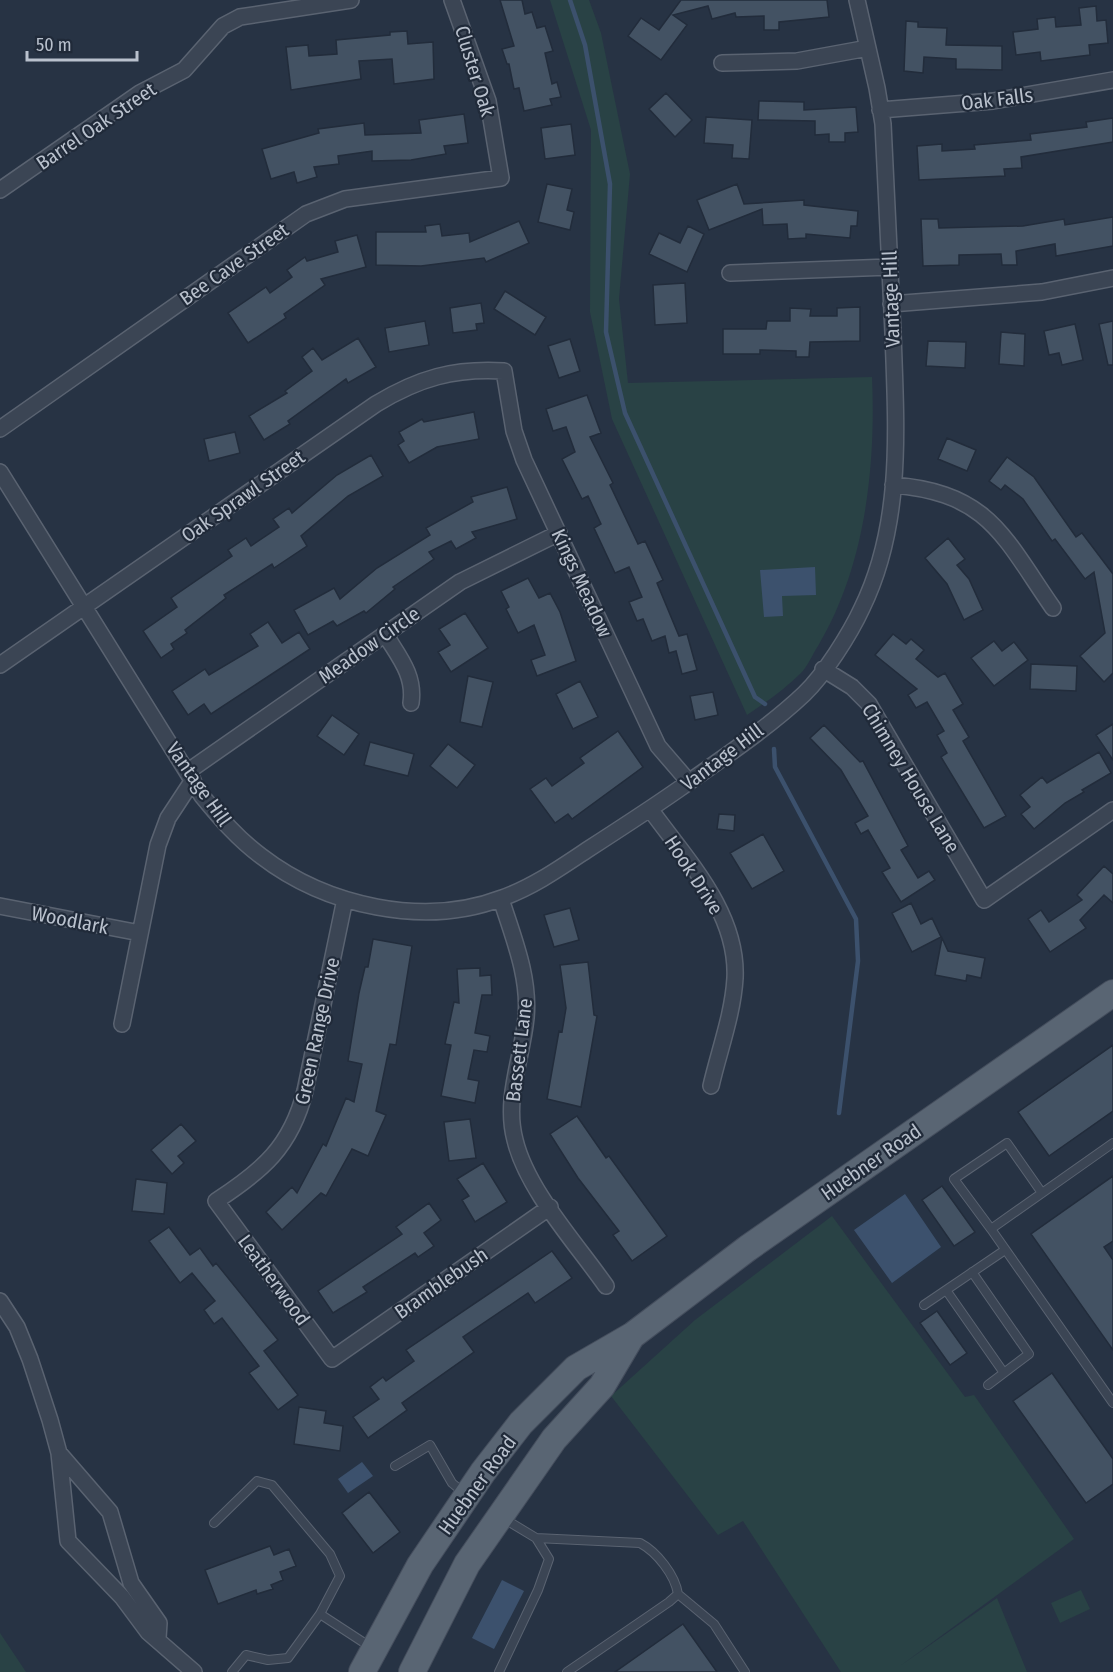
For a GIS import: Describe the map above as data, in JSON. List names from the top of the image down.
{
  "streets": {
    "main road": ["Huebner Road"],
    "street": [
      "Cluster Oak",
      "Oak Falls",
      "Barrel Oak Street",
      "Bee Cave Street",
      "Vantage Hill",
      "Oak Sprawl Street",
      "Kings Meadow",
      "Meadow Circle",
      "Chimney House Lane",
      "Hook Drive",
      "Woodlark",
      "Green Range Drive",
      "Bassett Lane",
      "Leatherwood",
      "Bramblebush"
    ]
  },
  "crossings": [
    ["Cluster Oak", "Bee Cave Street"],
    ["Oak Falls", "Vantage Hill"],
    ["Vantage Hill", "Oak Sprawl Street"],
    ["Vantage Hill", "Kings Meadow"],
    ["Vantage Hill", "Meadow Circle"],
    ["Vantage Hill", "Chimney House Lane"],
    ["Vantage Hill", "Hook Drive"],
    ["Vantage Hill", "Green Range Drive"],
    ["Vantage Hill", "Bassett Lane"],
    ["Oak Sprawl Street", "Kings Meadow"],
    ["Kings Meadow", "Meadow Circle"],
    ["Meadow Circle", "Woodlark"],
    ["Green Range Drive", "Leatherwood"],
    ["Bassett Lane", "Bramblebush"],
    ["Leatherwood", "Bramblebush"]
  ],
  "scale_bar": "50 m"
}
